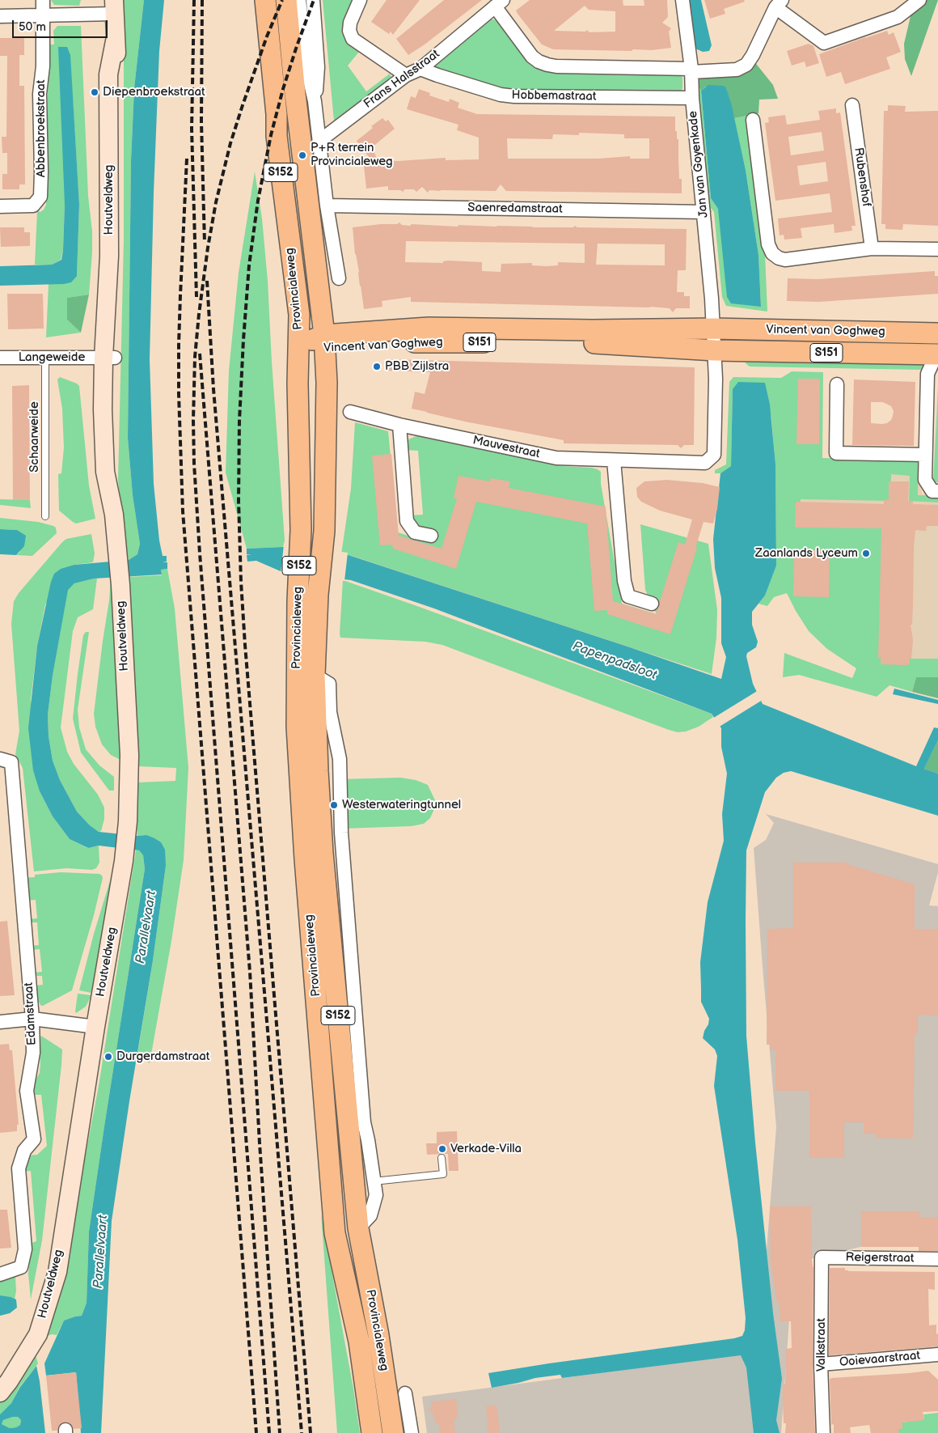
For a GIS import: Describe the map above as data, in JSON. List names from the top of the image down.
{
  "streets": {
    "main road": [
      "S152",
      "Provincialeweg",
      "Vincent van Goghweg",
      "S151"
    ],
    "street": [
      "Frans Halsstraat",
      "Hobbemastraat",
      "Abbenbroekstraat",
      "Jan van Goyenkade",
      "Rubenshof",
      "Houtveldweg",
      "Saenredamstraat",
      "Langeweide",
      "Mauvestraat",
      "Edamstraat",
      "Reigerstraat",
      "Valkstraat",
      "Ooievaarstraat"
    ],
    "lane": ["Schaarweide"]
  },
  "crossings": [
    ["Frans Halsstraat", "Hobbemastraat"],
    ["Hobbemastraat", "Jan van Goyenkade"],
    ["Jan van Goyenkade", "Saenredamstraat"],
    ["Jan van Goyenkade", "Vincent van Goghweg"],
    ["Houtveldweg", "Langeweide"],
    ["Provincialeweg", "Vincent van Goghweg"],
    ["Vincent van Goghweg", "Mauvestraat"],
    ["Langeweide", "Schaarweide"],
    ["Reigerstraat", "Valkstraat"],
    ["Valkstraat", "Ooievaarstraat"]
  ],
  "water": ["Papenpadsloot", "Parallelvaart"],
  "places": [
    "Diepenbroekstraat",
    "P+R terrein Provincialeweg",
    "PBB Zijlstra",
    "Zaanlands Lyceum",
    "Westerwateringtunnel",
    "Durgerdamstraat",
    "Verkade-Villa"
  ],
  "scale_bar": "50 m"
}
